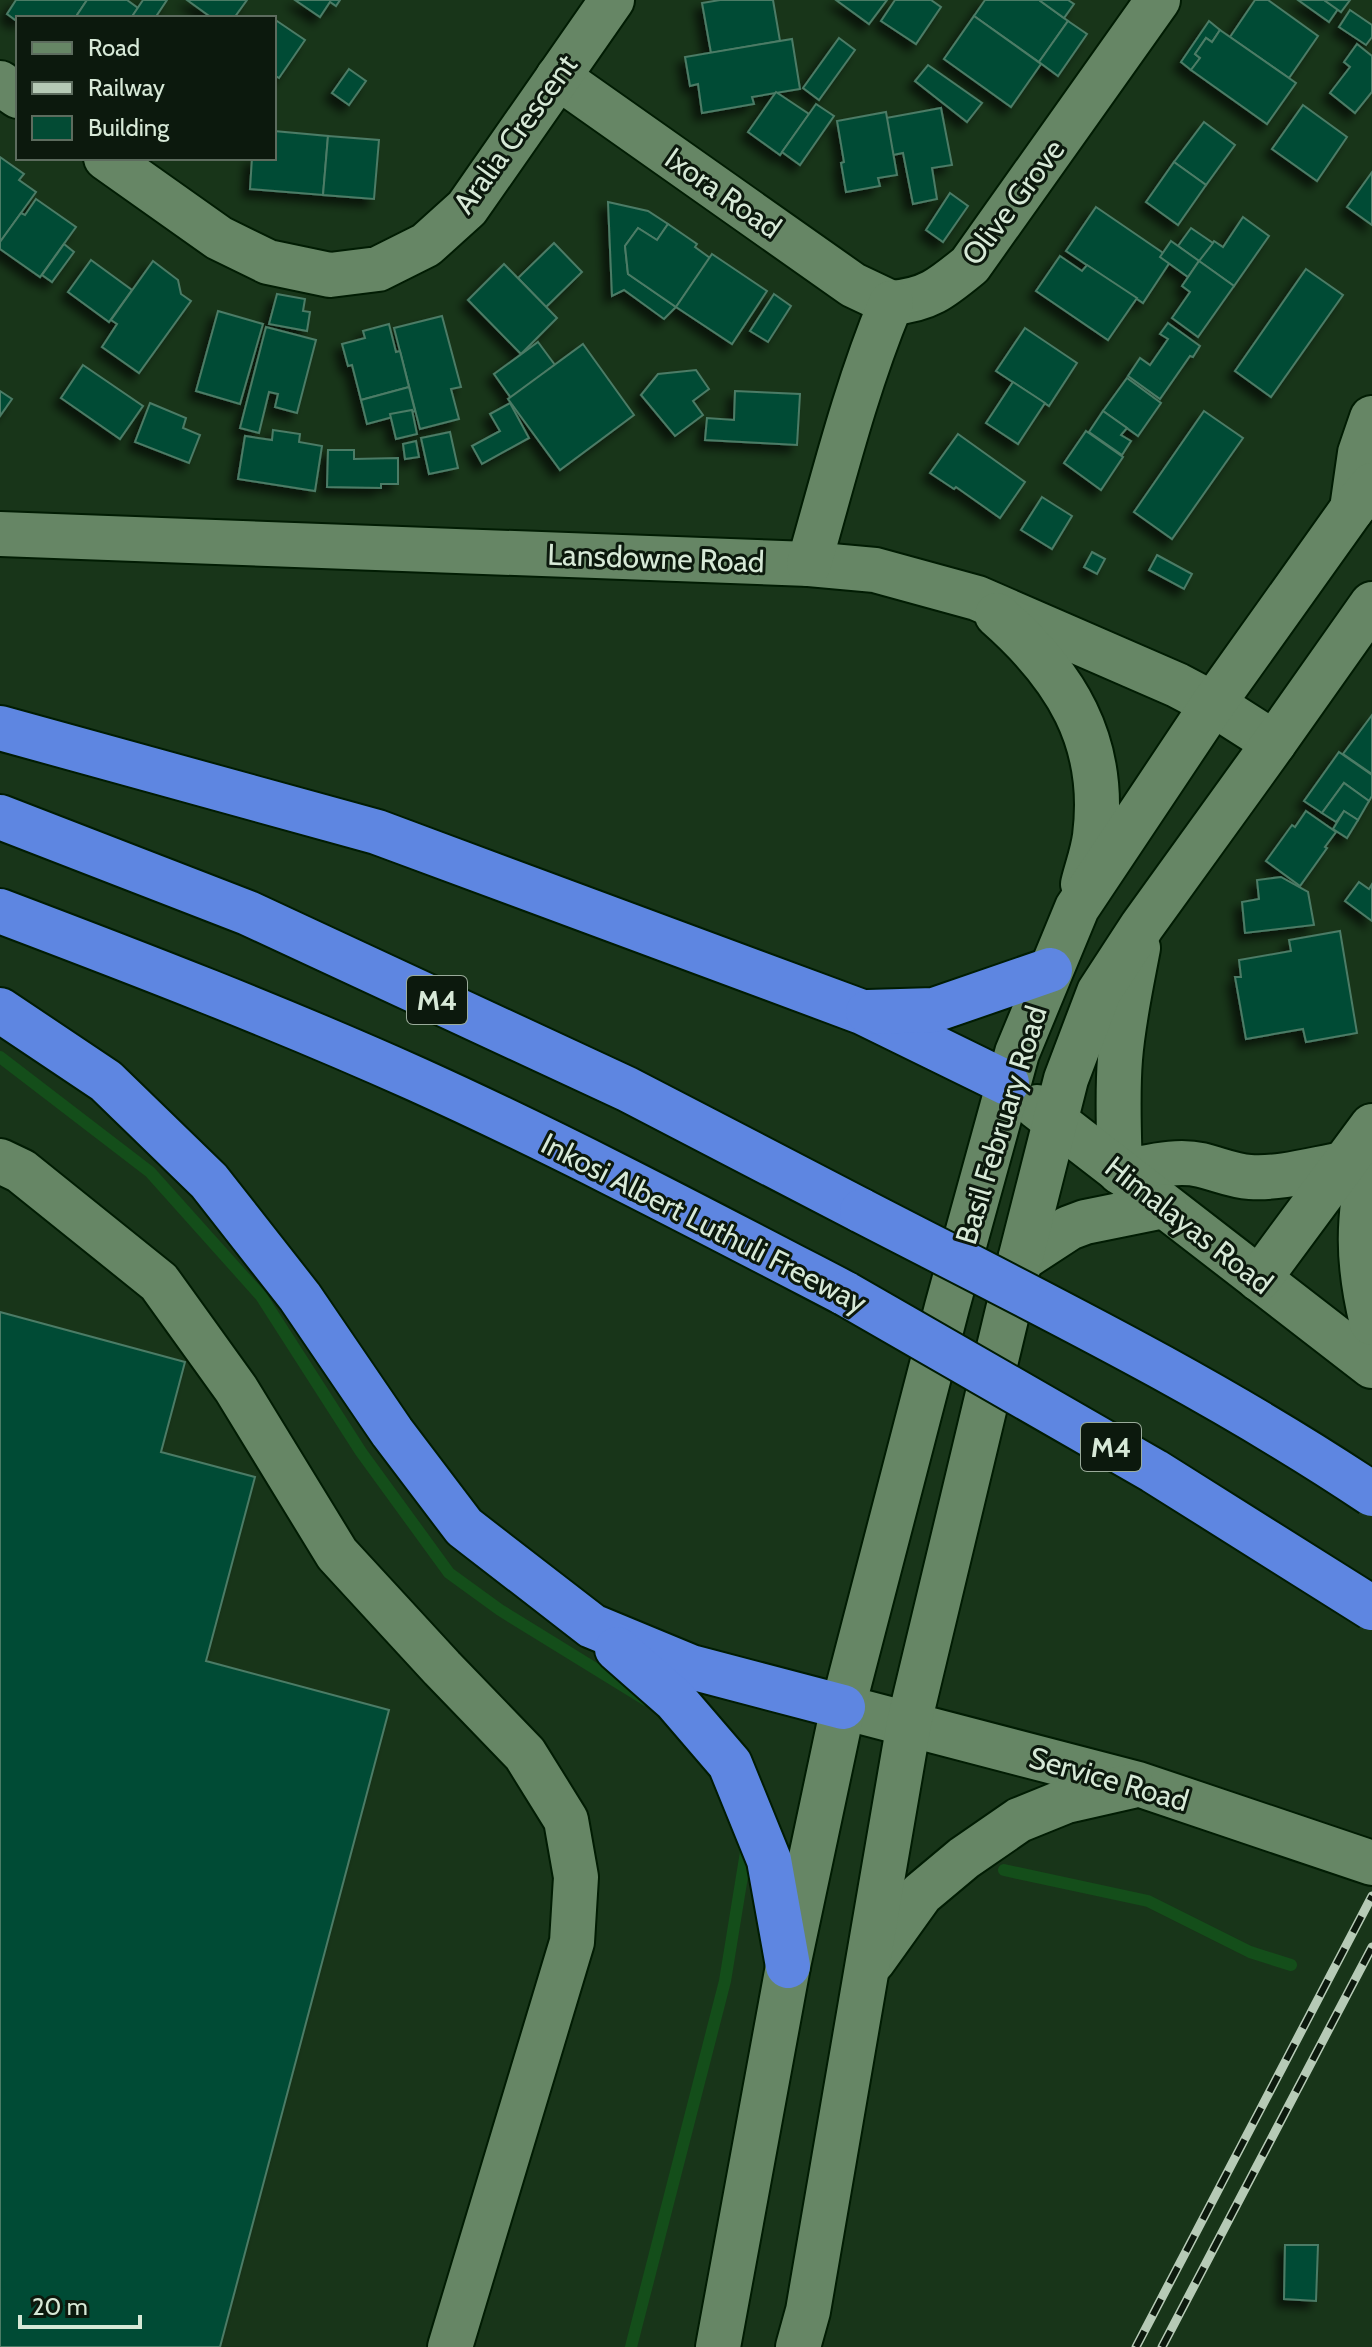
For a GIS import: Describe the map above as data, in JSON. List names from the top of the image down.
{
  "streets": {
    "highway": ["M4", "Inkosi Albert Luthuli Freeway"],
    "street": [
      "Aralia Crescent",
      "Ixora Road",
      "Olive Grove",
      "Lansdowne Road",
      "Basil February Road",
      "Himalayas Road",
      "Service Road"
    ]
  },
  "crossings": [
    ["Aralia Crescent", "Ixora Road"],
    ["Ixora Road", "Olive Grove"],
    ["Lansdowne Road", "Basil February Road"],
    ["Basil February Road", "Himalayas Road"],
    ["Basil February Road", "Service Road"]
  ],
  "legend": ["Road", "Railway", "Building"],
  "scale_bar": "20 m"
}
